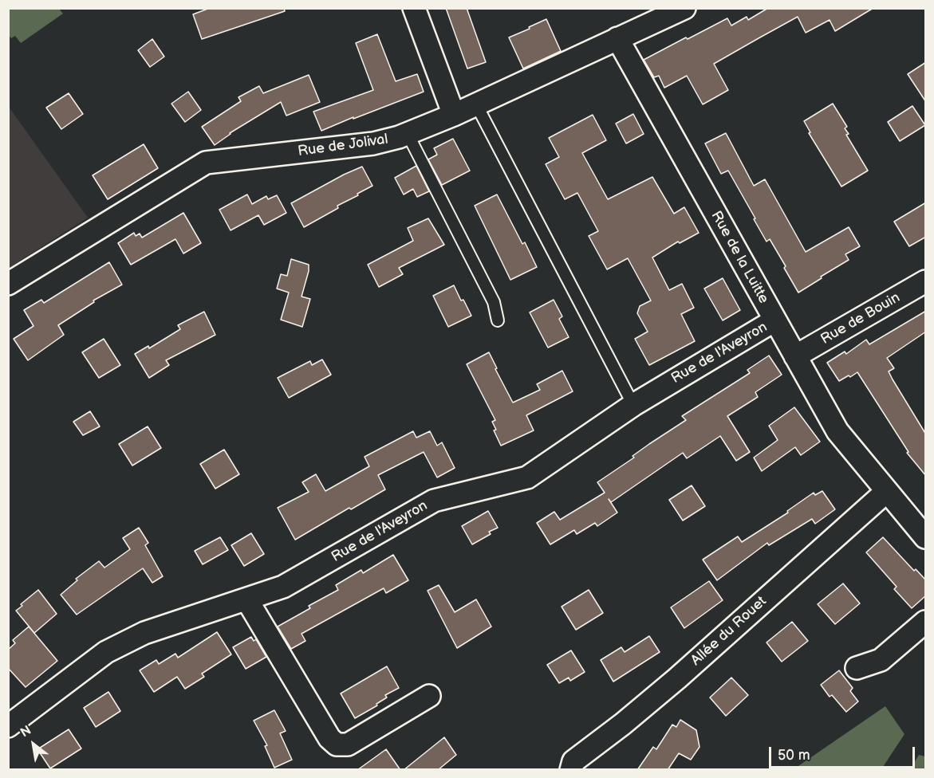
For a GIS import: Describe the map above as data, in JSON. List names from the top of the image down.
{
  "streets": {
    "street": [
      "Rue de Jolival",
      "Rue de la Luitte",
      "Rue de Bouin",
      "Rue de l'Aveyron",
      "Allée du Rouet"
    ]
  },
  "crossings": [
    ["Rue de Jolival", "Rue de la Luitte"],
    ["Rue de la Luitte", "Rue de Bouin"],
    ["Rue de la Luitte", "Rue de l'Aveyron"],
    ["Rue de la Luitte", "Allée du Rouet"]
  ],
  "scale_bar": "50 m",
  "north": "top left"
}
